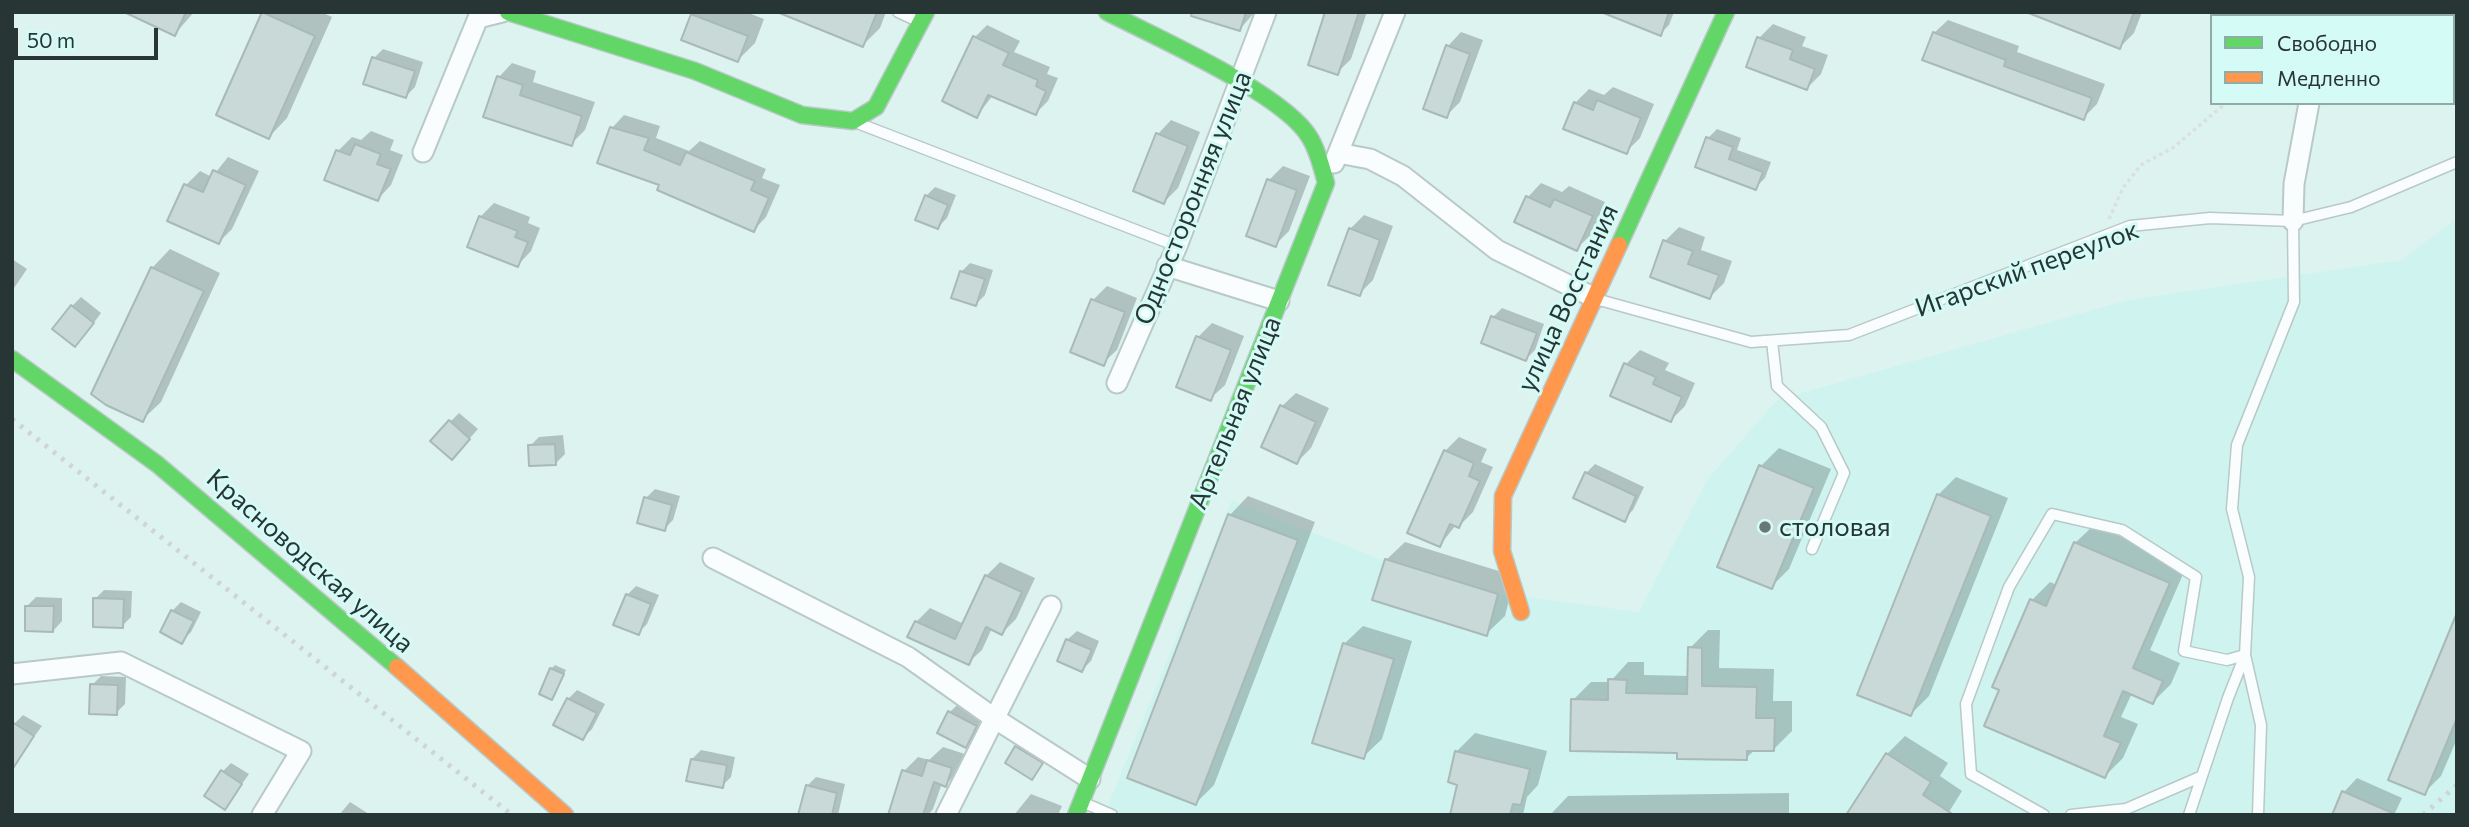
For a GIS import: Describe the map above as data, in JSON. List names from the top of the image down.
{
  "streets": {
    "street": [
      "Односторонняя улица",
      "улица Восстания",
      "Артельная улица",
      "Красноводская улица"
    ],
    "lane": ["Игарский переулок"]
  },
  "crossings": [
    ["Игарский переулок", "улица Восстания"]
  ],
  "places": ["столовая"],
  "legend": ["Свободно", "Медленно"],
  "scale_bar": "50 m"
}
